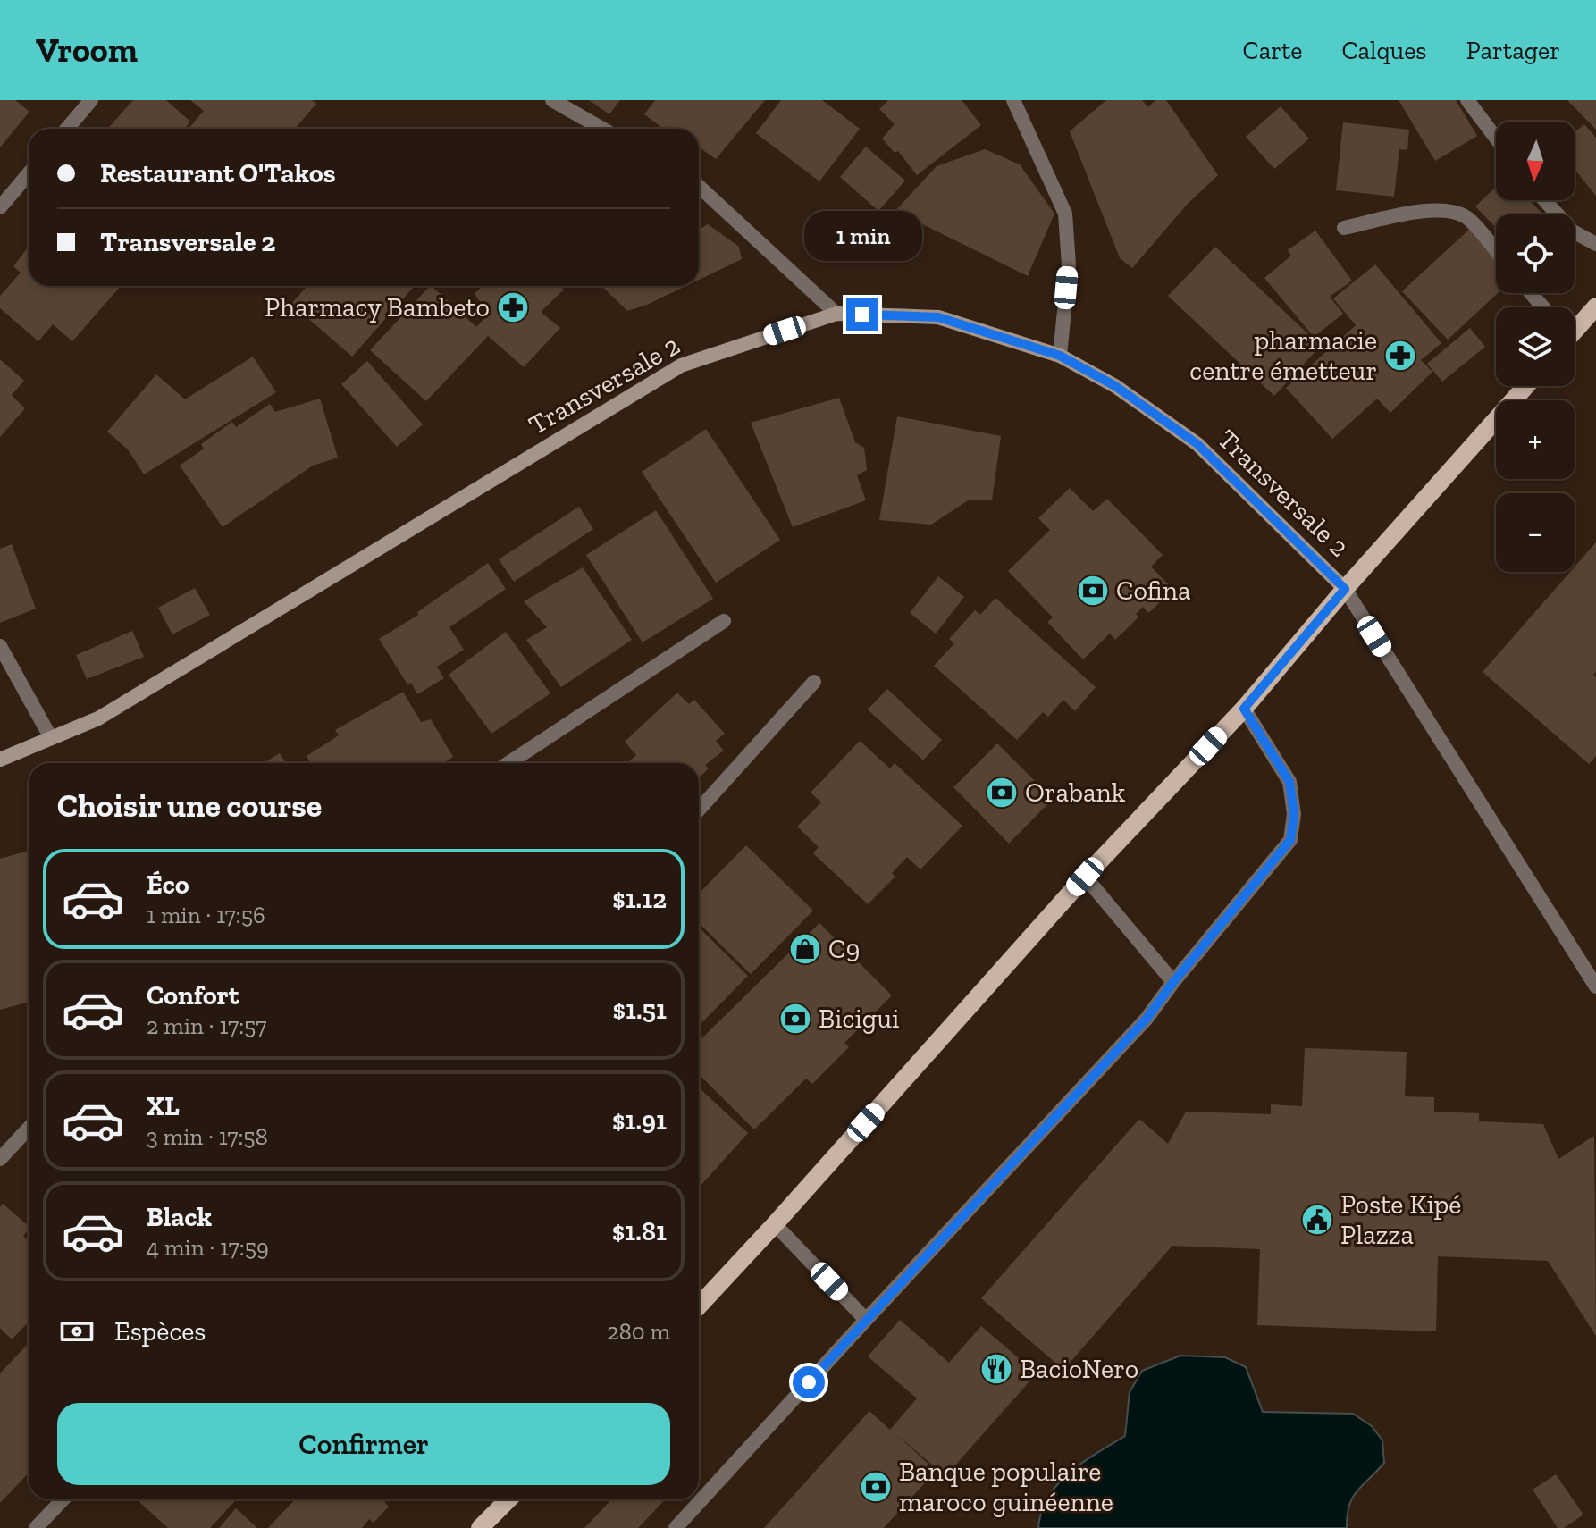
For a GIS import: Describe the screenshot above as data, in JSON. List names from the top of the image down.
{
  "streets": {
    "main road": ["Transversale 2"]
  },
  "places": {
    "pharmacy": ["Pharmacy Bambeto", "pharmacie centre émetteur"],
    "bank": [
      "Cofina",
      "Orabank",
      "Bicigui",
      "Banque populaire maroco guinéenne"
    ],
    "shop": ["C9"],
    "public building": ["Poste Kipé Plazza"],
    "restaurant": ["BacioNero"]
  },
  "north": "bottom",
  "page": {
    "header": "Vroom",
    "nav": ["Carte", "Calques", "Partager"],
    "map_buttons": ["+", "−"],
    "banner": ["Restaurant O'Takos", "Transversale 2"],
    "bubble": "1 min",
    "heading": "Choisir une course",
    "list": [
      {
        "name": "Éco",
        "note": "1 min · 17:56",
        "value": "$1.12"
      },
      {
        "name": "Confort",
        "note": "2 min · 17:57",
        "value": "$1.51"
      },
      {
        "name": "XL",
        "note": "3 min · 17:58",
        "value": "$1.91"
      },
      {
        "name": "Black",
        "note": "4 min · 17:59",
        "value": "$1.81"
      }
    ],
    "pay": ["Espèces", "280 m"],
    "buttons": "Confirmer"
  }
}
